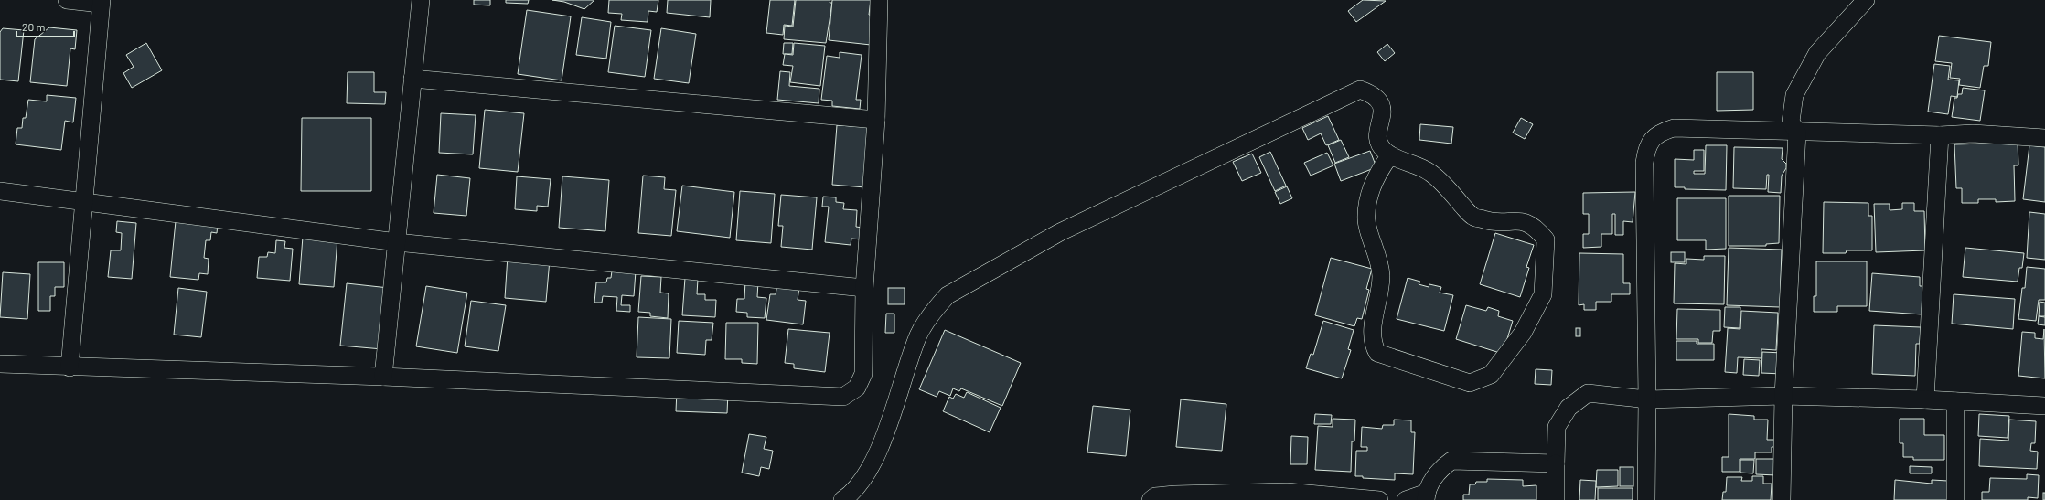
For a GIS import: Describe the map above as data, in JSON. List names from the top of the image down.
{
  "scale_bar": "20 m"
}
